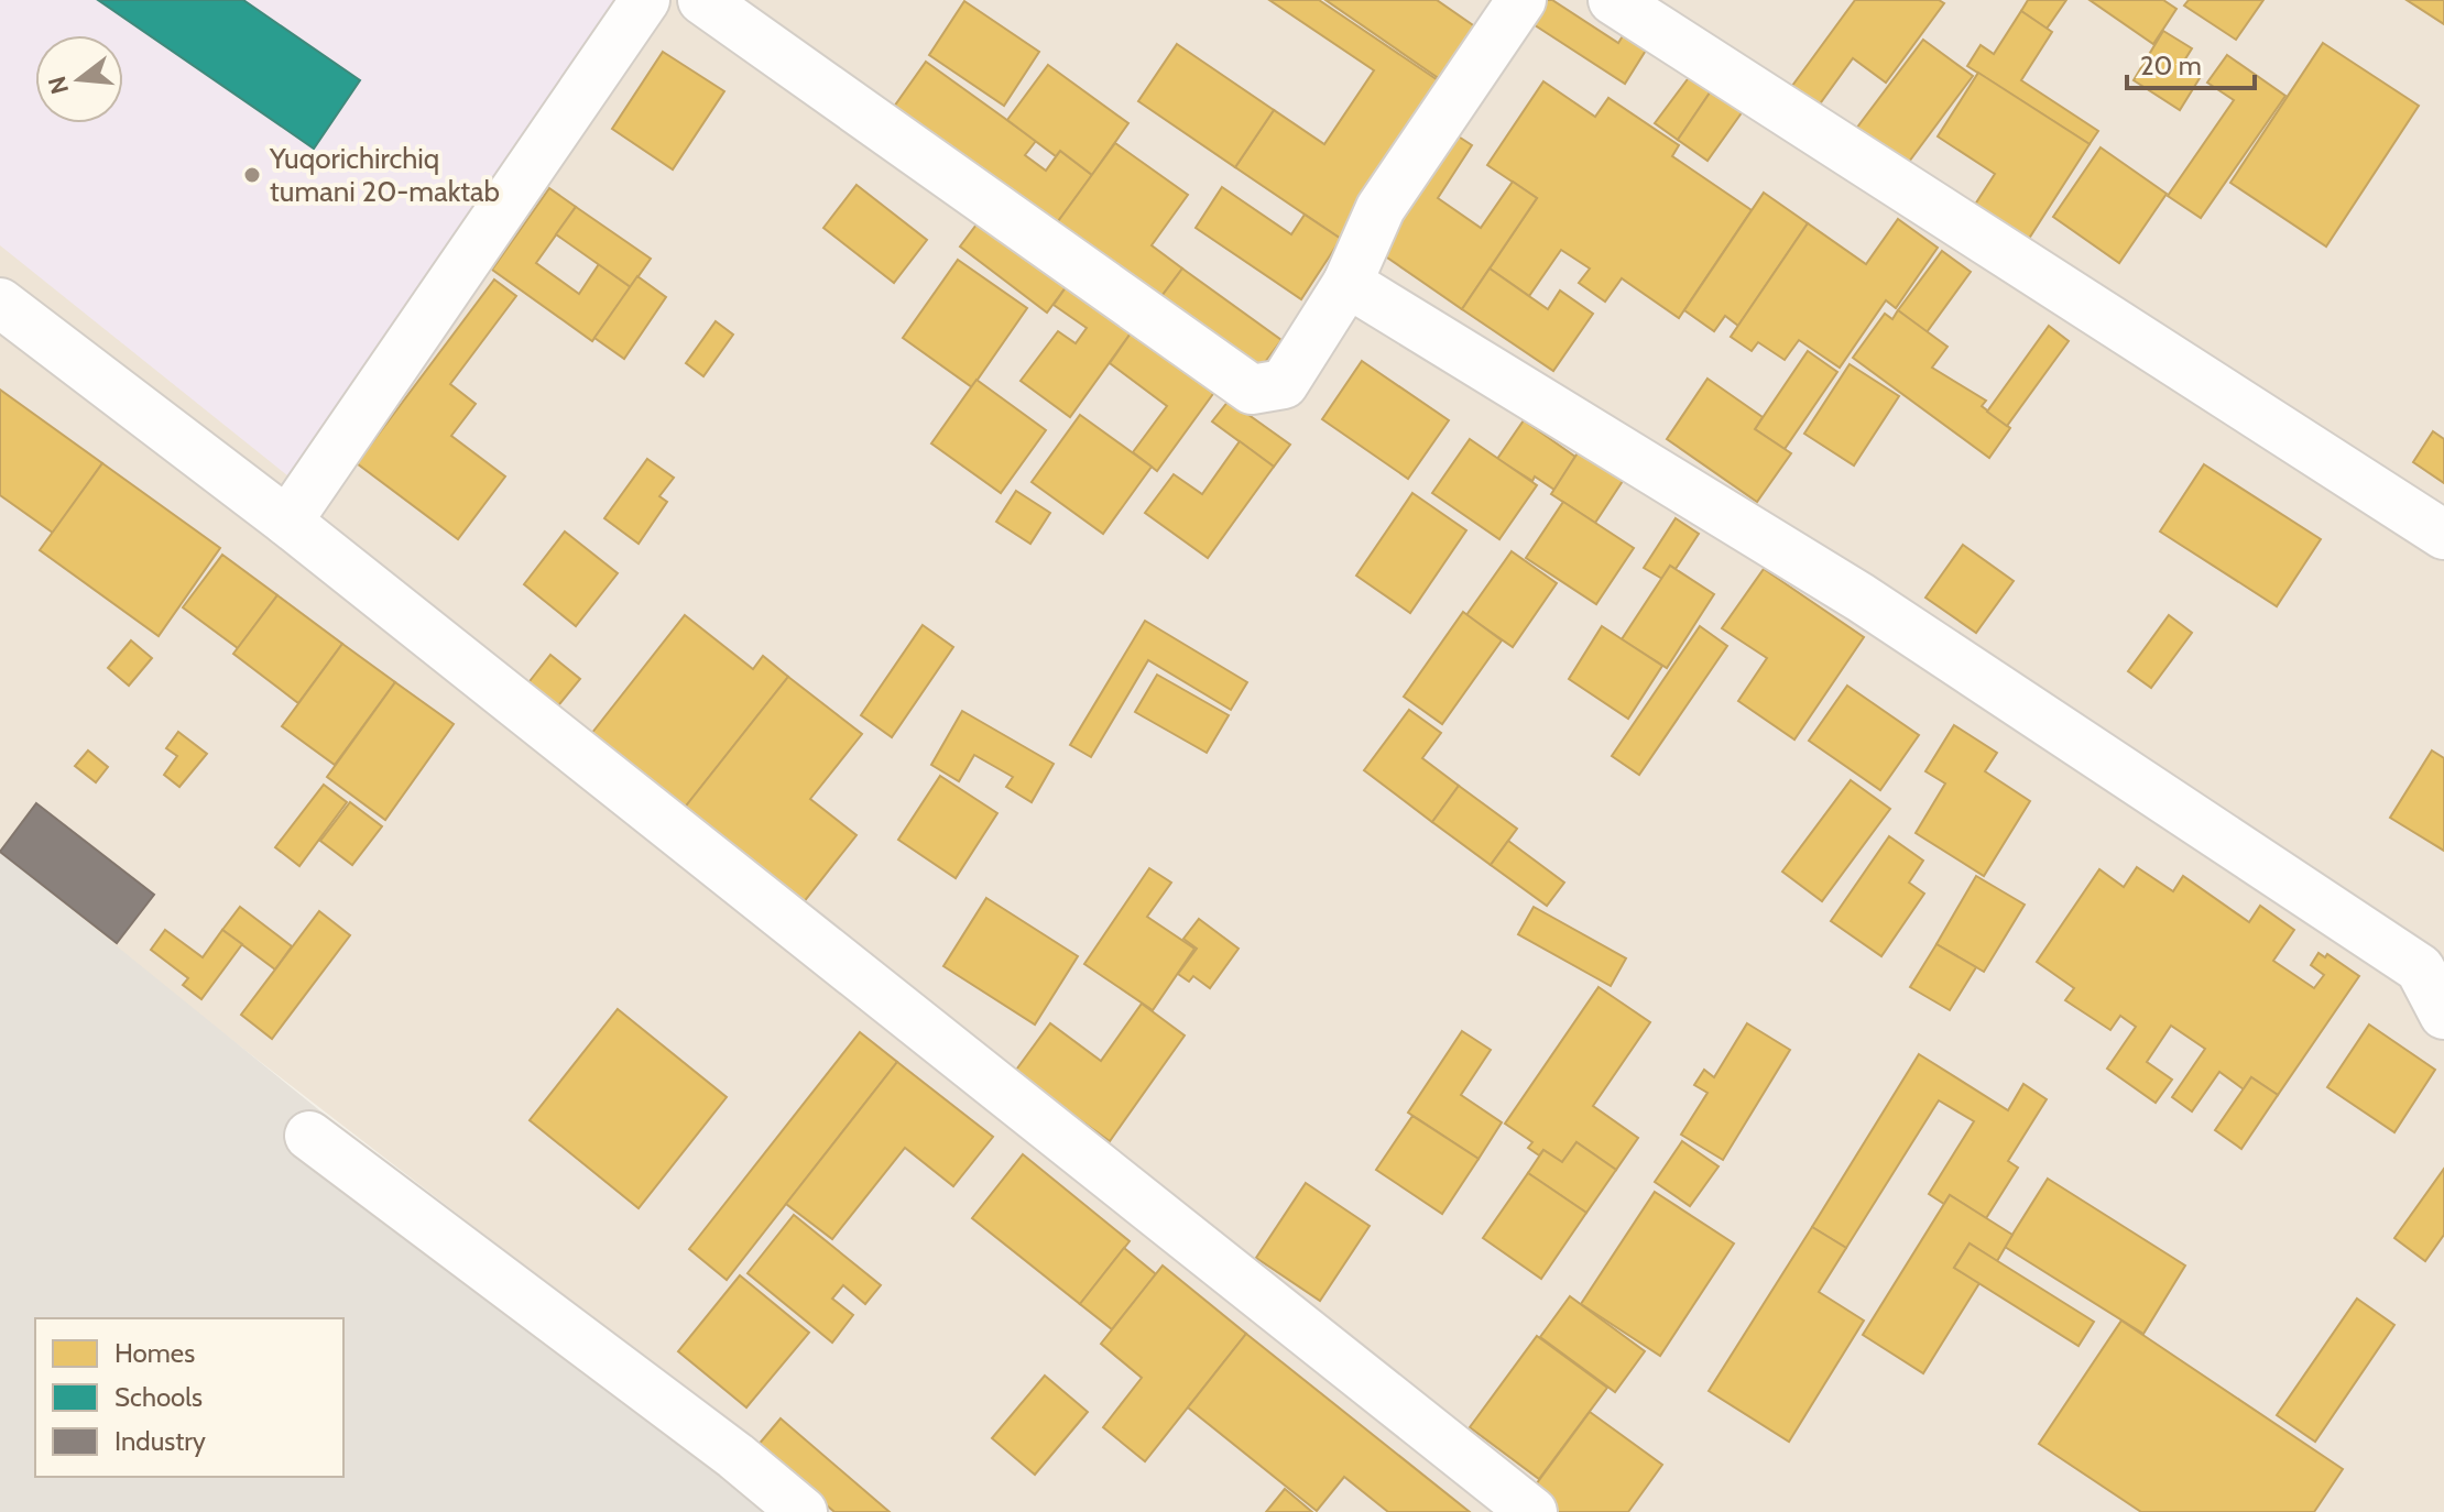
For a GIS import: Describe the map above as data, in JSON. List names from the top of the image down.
{
  "places": ["Yuqorichirchiq tumani 20-maktab"],
  "legend": ["Homes", "Schools", "Industry"],
  "scale_bar": "20 m",
  "north": "left"
}
